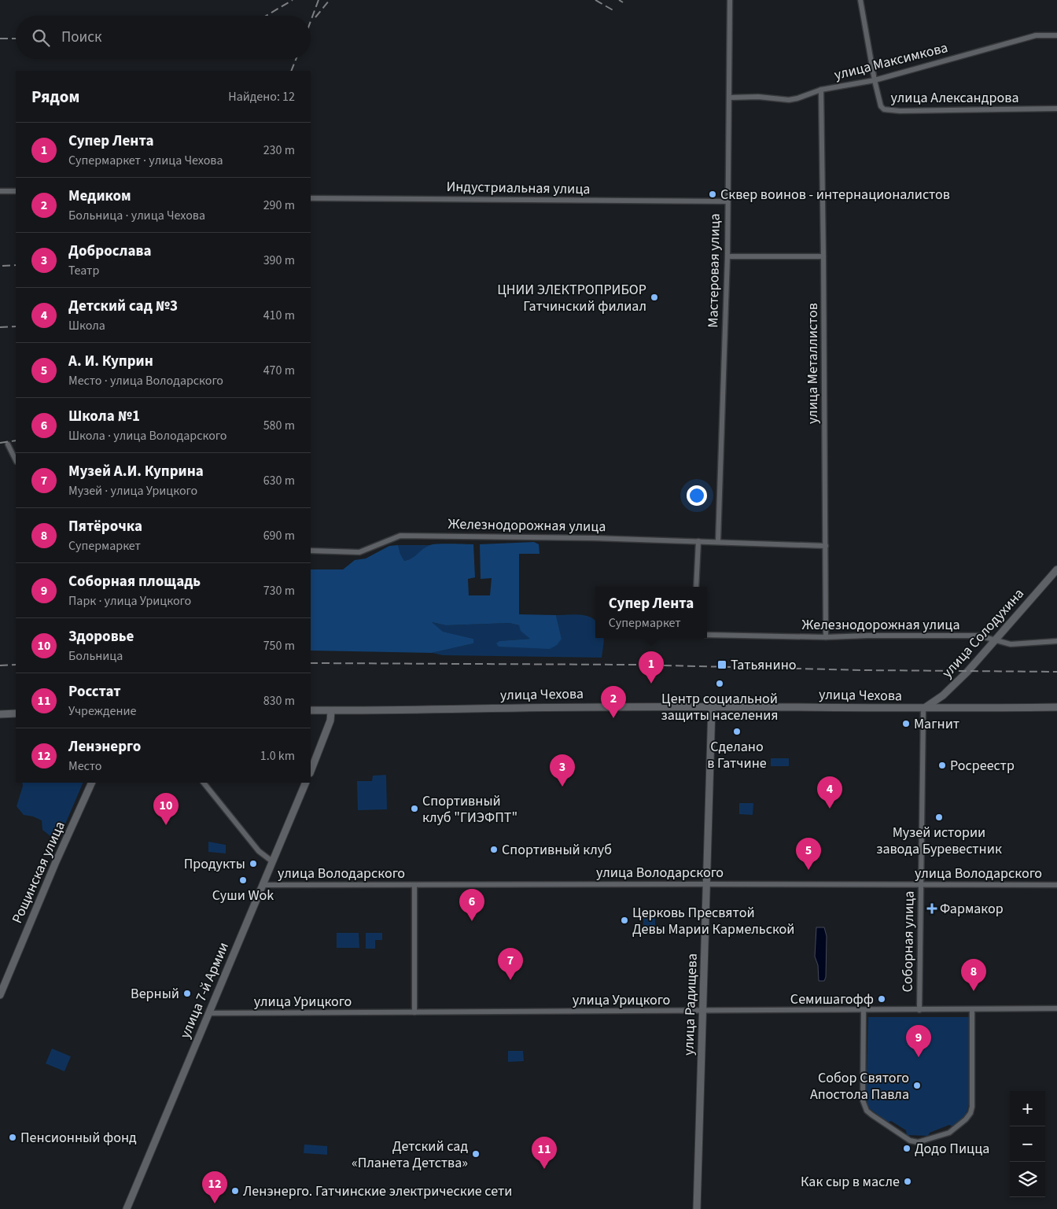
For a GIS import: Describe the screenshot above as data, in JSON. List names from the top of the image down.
{
  "streets": {
    "street": [
      "улица Максимкова",
      "улица Александрова",
      "Индустриальная улица",
      "Мастеровая улица",
      "улица Металлистов",
      "Железнодорожная улица",
      "улица Солодухина",
      "улица Чехова",
      "Рощинская улица",
      "улица Володарского",
      "Соборная улица",
      "улица 7-й Армии",
      "улица Урицкого",
      "улица Радищева"
    ]
  },
  "crossings": [
    ["улица Максимкова", "улица Александрова"],
    ["улица Максимкова", "Мастеровая улица"],
    ["улица Максимкова", "улица Металлистов"],
    ["Индустриальная улица", "Мастеровая улица"],
    ["Мастеровая улица", "Железнодорожная улица"],
    ["улица Металлистов", "Железнодорожная улица"],
    ["Железнодорожная улица", "улица Солодухина"],
    ["улица Солодухина", "улица Чехова"],
    ["улица Солодухина", "Соборная улица"],
    ["улица Чехова", "Соборная улица"],
    ["улица Чехова", "улица Радищева"],
    ["улица Володарского", "Соборная улица"],
    ["улица Володарского", "улица 7-й Армии"],
    ["улица Володарского", "улица Радищева"],
    ["Соборная улица", "улица Урицкого"],
    ["улица 7-й Армии", "улица Урицкого"],
    ["улица Урицкого", "улица Радищева"]
  ],
  "places": {
    "other": [
      "Сквер воинов - интернационалистов",
      "ЦНИИ ЭЛЕКТРОПРИБОР Гатчинский филиал",
      "Центр социальной защиты населения",
      "Магнит",
      "Сделано в Гатчине",
      "Росреестр",
      "Спортивный клуб \"ГИЭФПТ\"",
      "Музей истории завода Буревестник",
      "Спортивный клуб",
      "Продукты",
      "Суши Wok",
      "Церковь Пресвятой Девы Марии Кармельской",
      "Верный",
      "Семишагофф",
      "Собор Святого Апостола Павла",
      "Пенсионный фонд",
      "Додо Пицца",
      "Детский сад «Планета Детства»",
      "Как сыр в масле",
      "Ленэнерго. Гатчинские электрические сети"
    ],
    "transit": ["Татьянино"],
    "health": ["Фармакор"]
  },
  "page": {
    "search": "Поиск",
    "heading": ["Рядом", "Найдено: 12"],
    "list": [
      {
        "mark": "1",
        "name": "Супер Лента",
        "note": "Супермаркет · улица Чехова",
        "value": "230 m"
      },
      {
        "mark": "2",
        "name": "Медиком",
        "note": "Больница · улица Чехова",
        "value": "290 m"
      },
      {
        "mark": "3",
        "name": "Доброслава",
        "note": "Театр",
        "value": "390 m"
      },
      {
        "mark": "4",
        "name": "Детский сад №3",
        "note": "Школа",
        "value": "410 m"
      },
      {
        "mark": "5",
        "name": "А. И. Куприн",
        "note": "Место · улица Володарского",
        "value": "470 m"
      },
      {
        "mark": "6",
        "name": "Школа №1",
        "note": "Школа · улица Володарского",
        "value": "580 m"
      },
      {
        "mark": "7",
        "name": "Музей А.И. Куприна",
        "note": "Музей · улица Урицкого",
        "value": "630 m"
      },
      {
        "mark": "8",
        "name": "Пятёрочка",
        "note": "Супермаркет",
        "value": "690 m"
      },
      {
        "mark": "9",
        "name": "Соборная площадь",
        "note": "Парк · улица Урицкого",
        "value": "730 m"
      },
      {
        "mark": "10",
        "name": "Здоровье",
        "note": "Больница",
        "value": "750 m"
      },
      {
        "mark": "11",
        "name": "Росстат",
        "note": "Учреждение",
        "value": "830 m"
      },
      {
        "mark": "12",
        "name": "Ленэнерго",
        "note": "Место",
        "value": "1.0 km"
      }
    ],
    "popup": ["Супер Лента", "Супермаркет"],
    "pins": [
      "1",
      "2",
      "3",
      "4",
      "10",
      "5",
      "6",
      "7",
      "8",
      "9",
      "11",
      "12"
    ],
    "map_buttons": ["+", "−"]
  }
}
